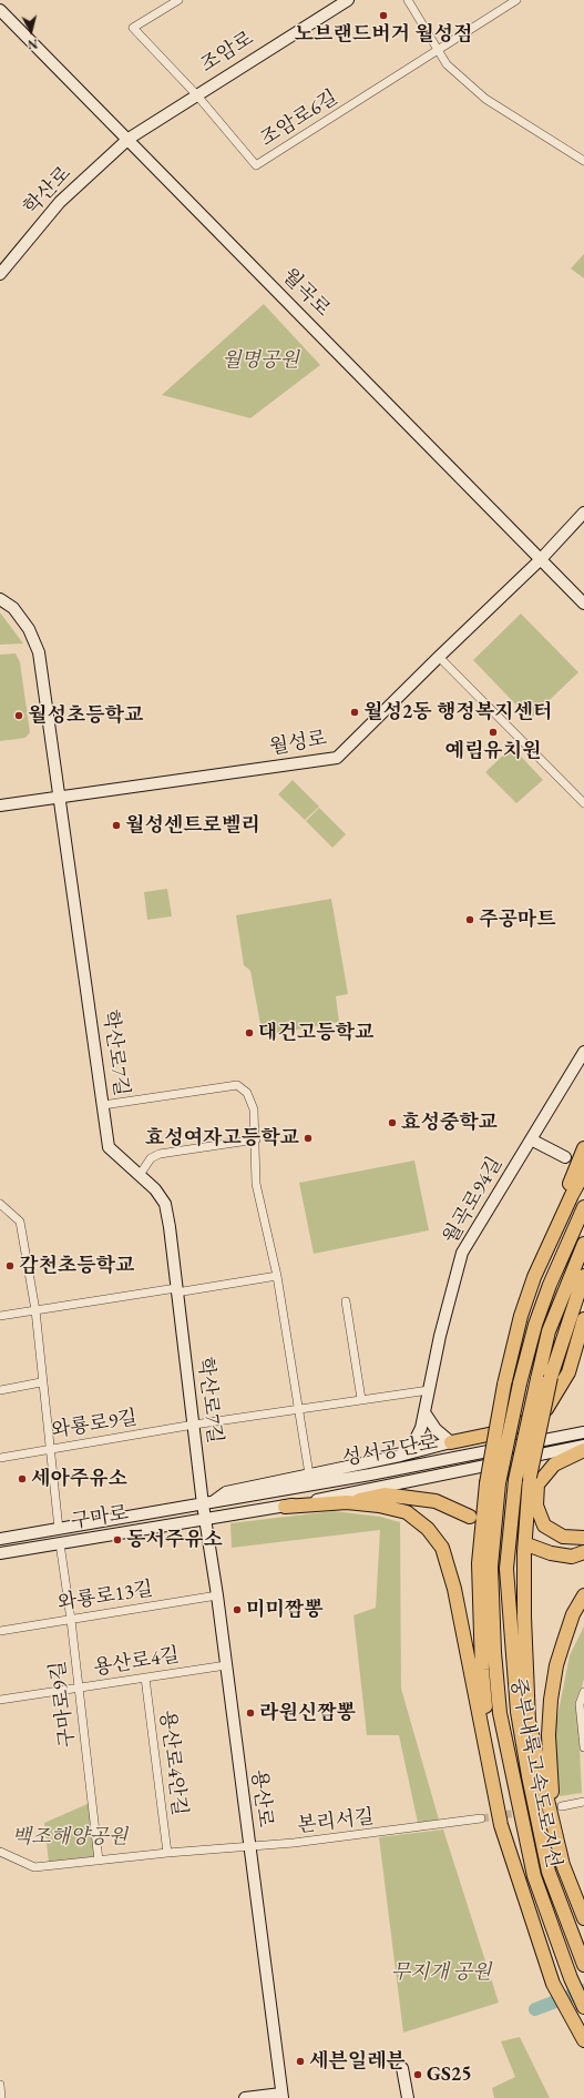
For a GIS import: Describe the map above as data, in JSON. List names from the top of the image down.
{
  "streets": {
    "highway": ["중부내륙고속도로지선"],
    "main road": [
      "조암로",
      "학산로",
      "월곡로",
      "월성로",
      "학산로7길",
      "월곡로94길",
      "성서공단로",
      "구마로",
      "용산로"
    ],
    "street": [
      "조암로6길",
      "와룡로9길",
      "와룡로13길",
      "용산로4길",
      "구마로9길",
      "용산로4안길",
      "본리서길"
    ]
  },
  "crossings": [
    ["조암로", "조암로6길"],
    ["조암로", "학산로"],
    ["조암로", "월곡로"],
    ["학산로", "월곡로"],
    ["월곡로", "월성로"],
    ["월성로", "학산로7길"],
    ["학산로7길", "와룡로9길"],
    ["학산로7길", "성서공단로"],
    ["학산로7길", "구마로"],
    ["학산로7길", "용산로"],
    ["월곡로94길", "와룡로9길"],
    ["성서공단로", "구마로"],
    ["성서공단로", "용산로"],
    ["구마로", "구마로9길"],
    ["구마로", "용산로"],
    ["와룡로13길", "구마로9길"],
    ["와룡로13길", "용산로"],
    ["용산로4길", "구마로9길"],
    ["용산로4길", "용산로4안길"],
    ["용산로4길", "용산로"],
    ["구마로9길", "본리서길"],
    ["용산로4안길", "본리서길"],
    ["용산로", "본리서길"]
  ],
  "parks": ["월명공원", "백조해양공원", "무지개 공원"],
  "places": [
    "노브랜드버거 월성점",
    "월성2동 행정복지센터",
    "월성초등학교",
    "예림유치원",
    "월성센트로벨리",
    "주공마트",
    "대건고등학교",
    "효성중학교",
    "효성여자고등학교",
    "감천초등학교",
    "세아주유소",
    "동서주유소",
    "미미짬뽕",
    "라원신짬뽕",
    "세븐일레븐",
    "GS25"
  ],
  "north": "bottom"
}
